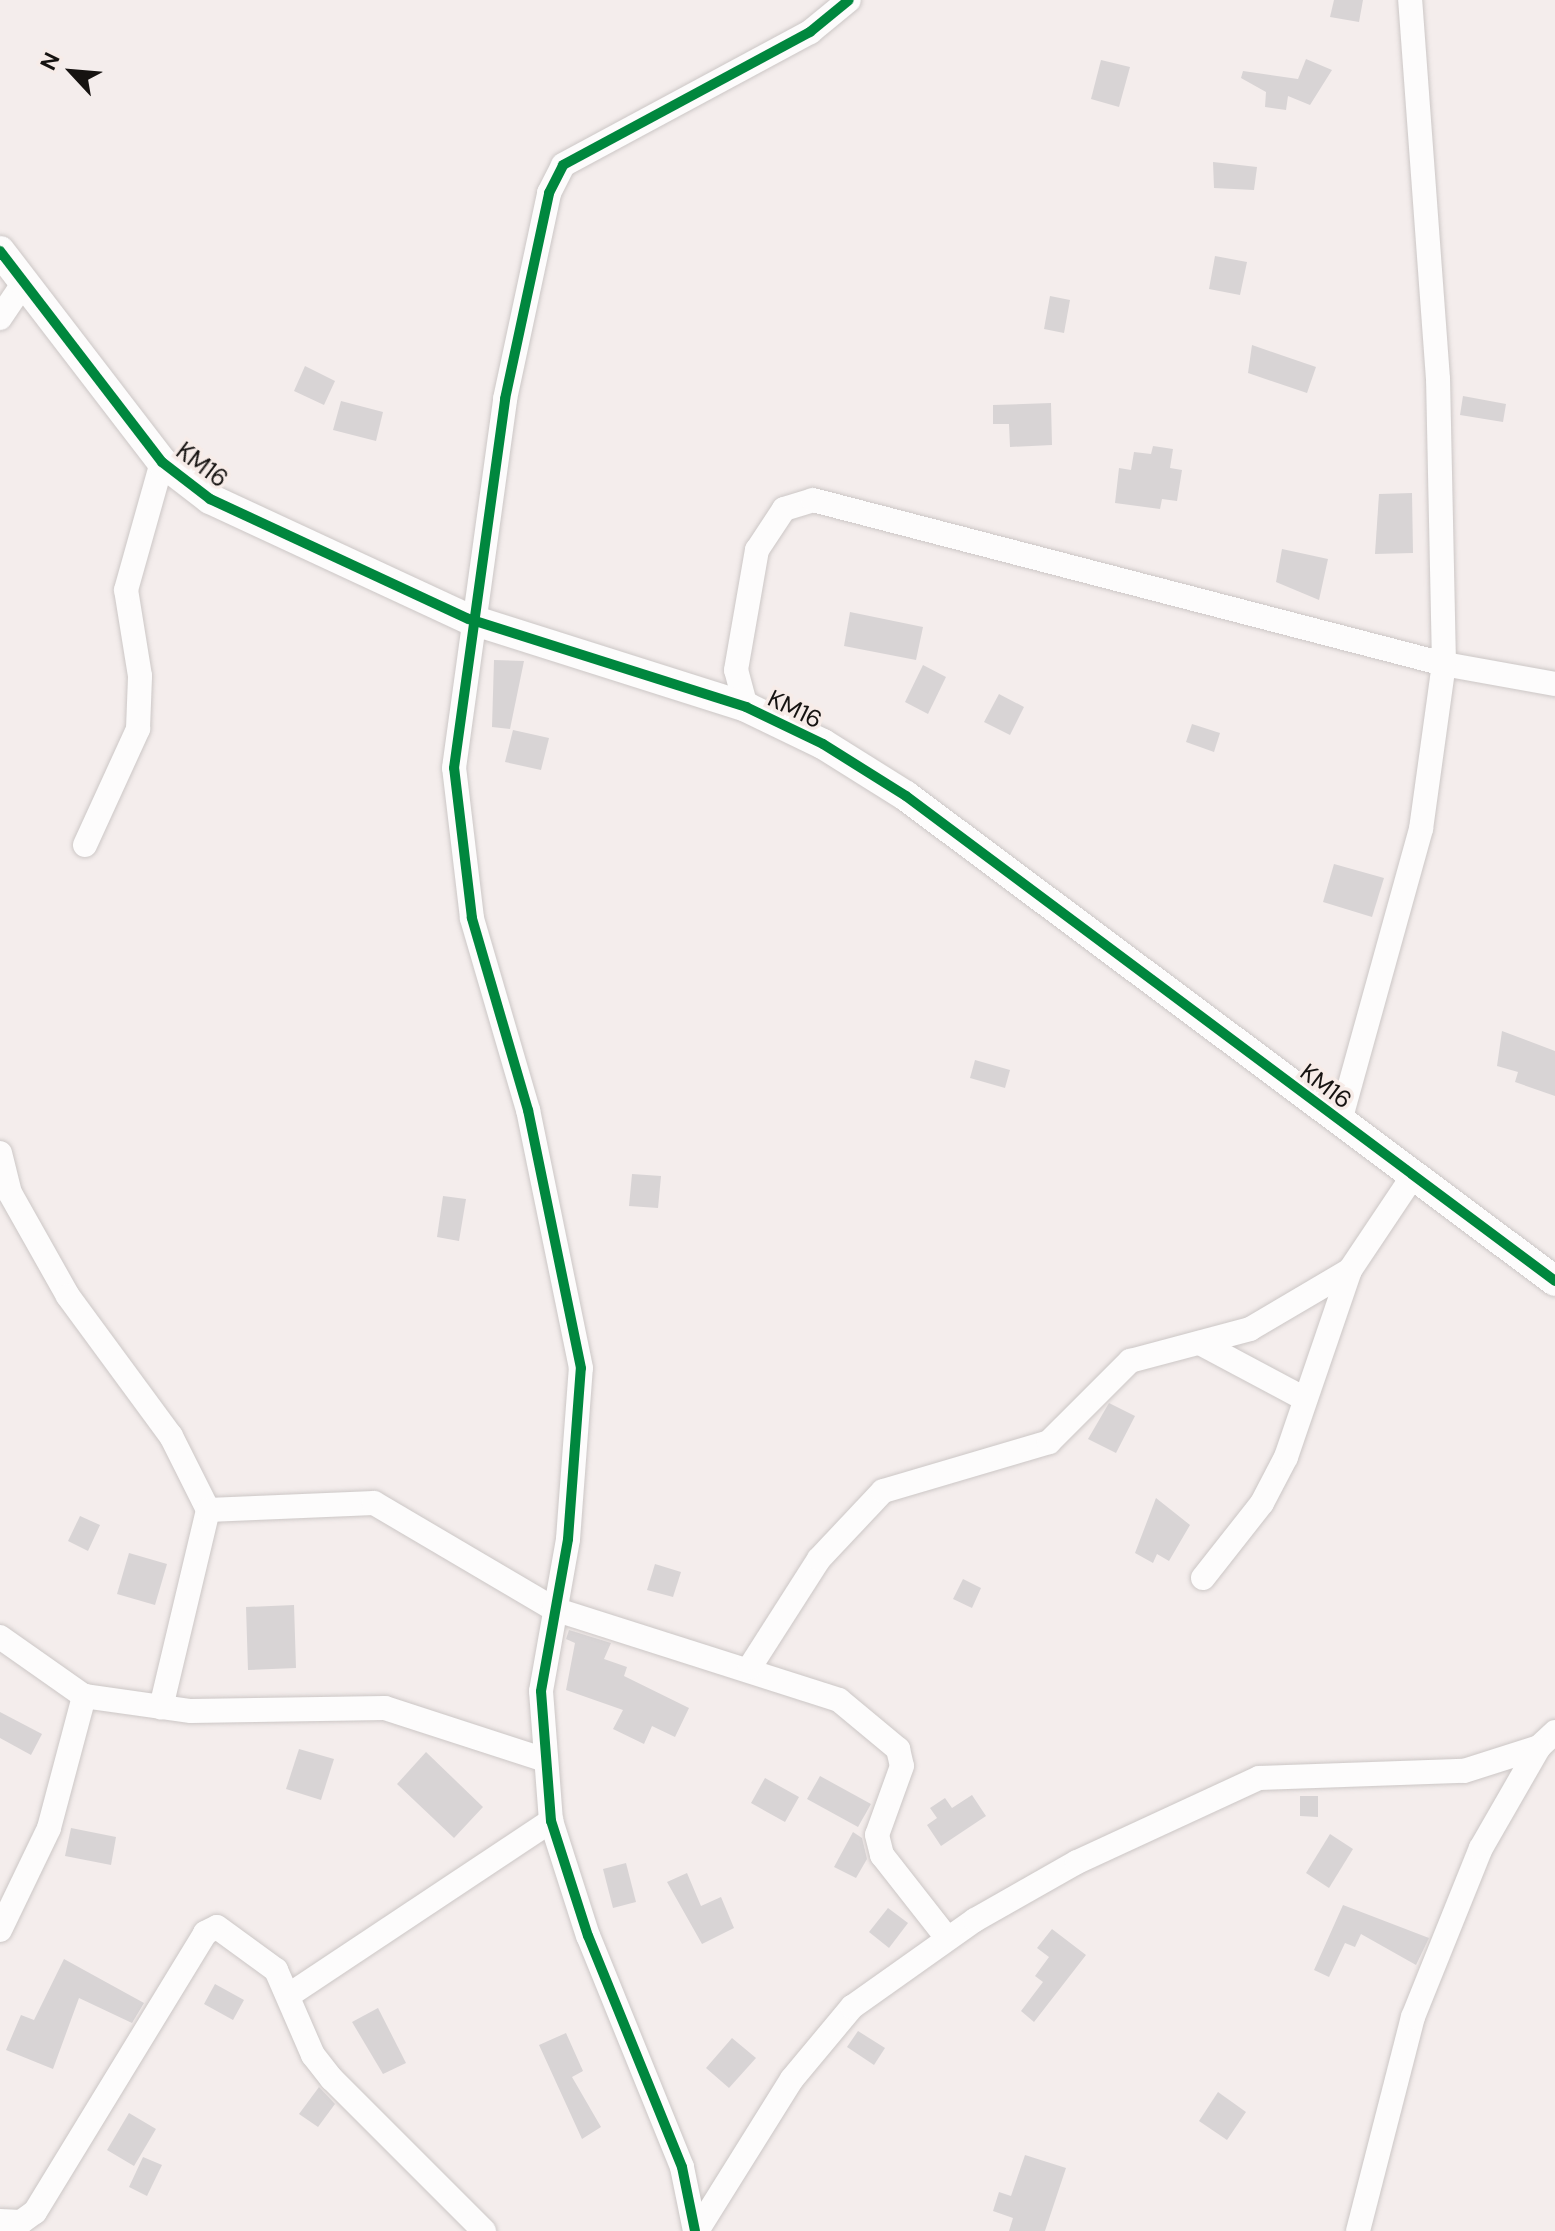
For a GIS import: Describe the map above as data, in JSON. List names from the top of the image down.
{
  "streets": {
    "street": ["KM16"]
  },
  "north": "top left"
}
